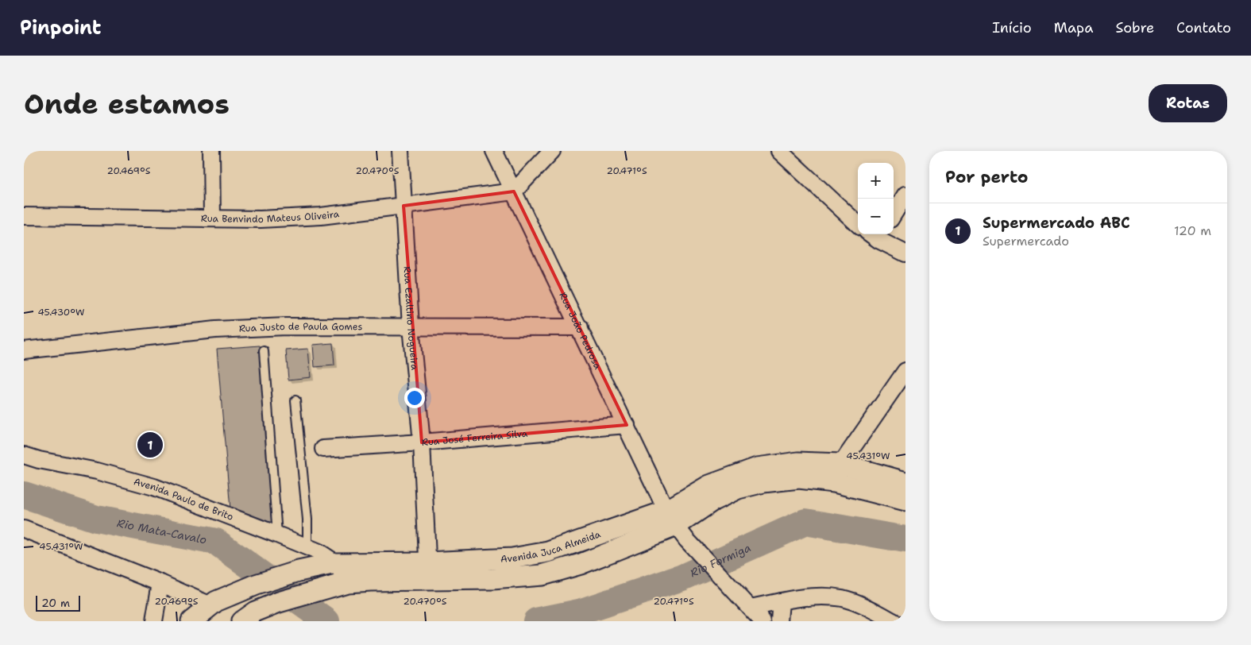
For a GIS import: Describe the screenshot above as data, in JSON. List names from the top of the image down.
{
  "streets": {
    "street": [
      "Rua Benvindo Mateus Oliveira",
      "Rua Ezaltino Nogueira",
      "Rua Justo de Paula Gomes",
      "Rua João Pedrosa",
      "Rua José Ferreira Silva",
      "Avenida Paulo de Brito",
      "Avenida Juca Almeida"
    ]
  },
  "crossings": [
    ["Rua Benvindo Mateus Oliveira", "Rua Ezaltino Nogueira"],
    ["Rua Benvindo Mateus Oliveira", "Rua João Pedrosa"],
    ["Rua Ezaltino Nogueira", "Rua Justo de Paula Gomes"],
    ["Rua Ezaltino Nogueira", "Rua José Ferreira Silva"],
    ["Rua Ezaltino Nogueira", "Avenida Juca Almeida"],
    ["Rua Justo de Paula Gomes", "Rua João Pedrosa"],
    ["Rua João Pedrosa", "Rua José Ferreira Silva"],
    ["Rua João Pedrosa", "Avenida Juca Almeida"],
    ["Avenida Paulo de Brito", "Avenida Juca Almeida"]
  ],
  "water": ["Rio Mata-Cavalo", "Rio Formiga"],
  "scale_bar": "20 m",
  "page": {
    "header": "Pinpoint",
    "nav": [
      "Início",
      "Mapa",
      "Sobre",
      "Contato"
    ],
    "buttons": "Rotas",
    "title": "Onde estamos",
    "heading": "Por perto",
    "map_buttons": ["+", "−"],
    "list": [
      {
        "mark": "1",
        "name": "Supermercado ABC",
        "note": "Supermercado",
        "value": "120 m"
      }
    ],
    "pins": "1",
    "scale": "20 m"
  },
  "coordinates": [
    "20.469°S",
    "20.470°S",
    "20.471°S",
    "45.430°W",
    "45.431°W"
  ]
}
